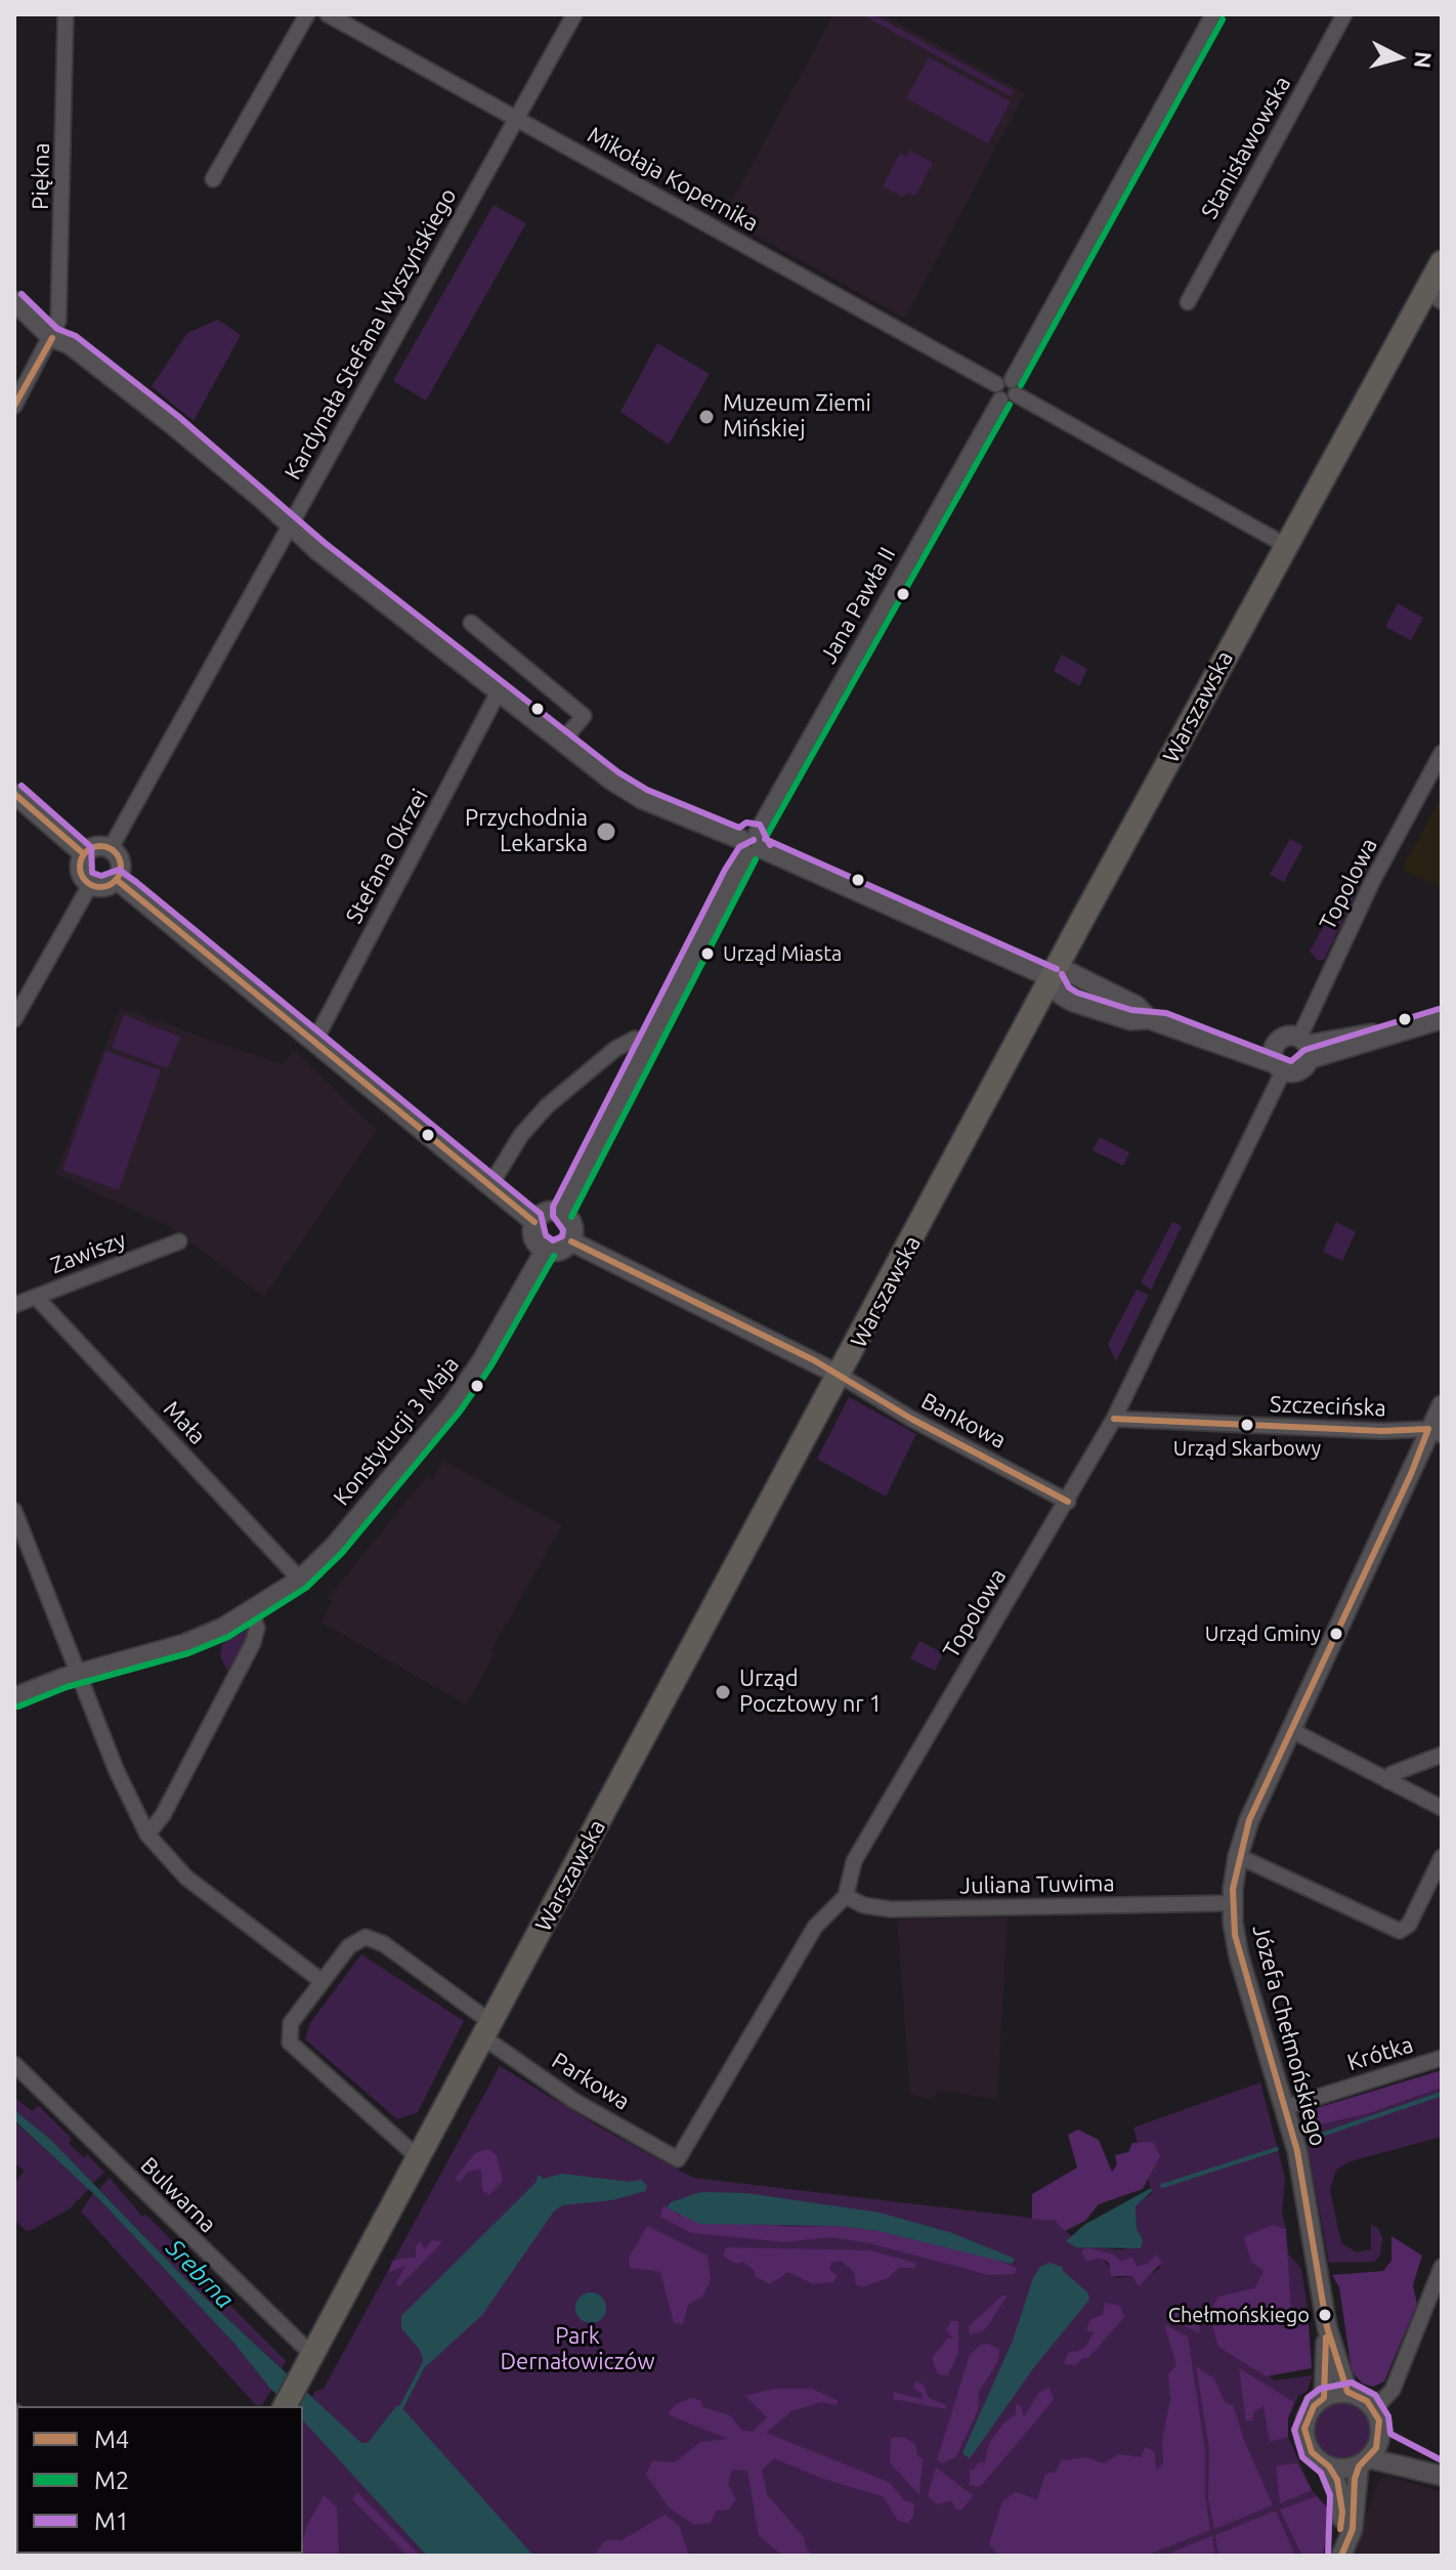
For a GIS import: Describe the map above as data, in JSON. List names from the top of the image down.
{
  "streets": {
    "main road": ["Warszawska"],
    "street": [
      "Stanisławowska",
      "Piękna",
      "Mikołaja Kopernika",
      "Kardynała Stefana Wyszyńskiego",
      "Jana Pawła II",
      "Stefana Okrzei",
      "Topolowa",
      "Zawiszy",
      "Szczecińska",
      "Bankowa",
      "Mała",
      "Konstytucji 3 Maja",
      "Juliana Tuwima",
      "Józefa Chełmońskiego",
      "Krótka",
      "Parkowa",
      "Bulwarna"
    ]
  },
  "crossings": [
    ["Mikołaja Kopernika", "Kardynała Stefana Wyszyńskiego"],
    ["Mikołaja Kopernika", "Jana Pawła II"],
    ["Mikołaja Kopernika", "Warszawska"],
    ["Warszawska", "Bankowa"],
    ["Warszawska", "Parkowa"],
    ["Warszawska", "Bulwarna"],
    ["Topolowa", "Szczecińska"],
    ["Topolowa", "Bankowa"],
    ["Topolowa", "Juliana Tuwima"],
    ["Topolowa", "Parkowa"],
    ["Zawiszy", "Mała"],
    ["Szczecińska", "Józefa Chełmońskiego"],
    ["Mała", "Konstytucji 3 Maja"],
    ["Juliana Tuwima", "Józefa Chełmońskiego"],
    ["Józefa Chełmońskiego", "Krótka"]
  ],
  "water": ["Srebrna"],
  "parks": ["Park Dernałowiczów"],
  "places": [
    "Muzeum Ziemi Mińskiej",
    "Przychodnia Lekarska",
    "Urząd Miasta",
    "Urząd Skarbowy",
    "Urząd Gminy",
    "Urząd Pocztowy nr 1",
    "Chełmońskiego"
  ],
  "lines": ["transit line M2", "transit line M1", "transit line M4"],
  "legend": ["M4", "M2", "M1"],
  "north": "right"
}
